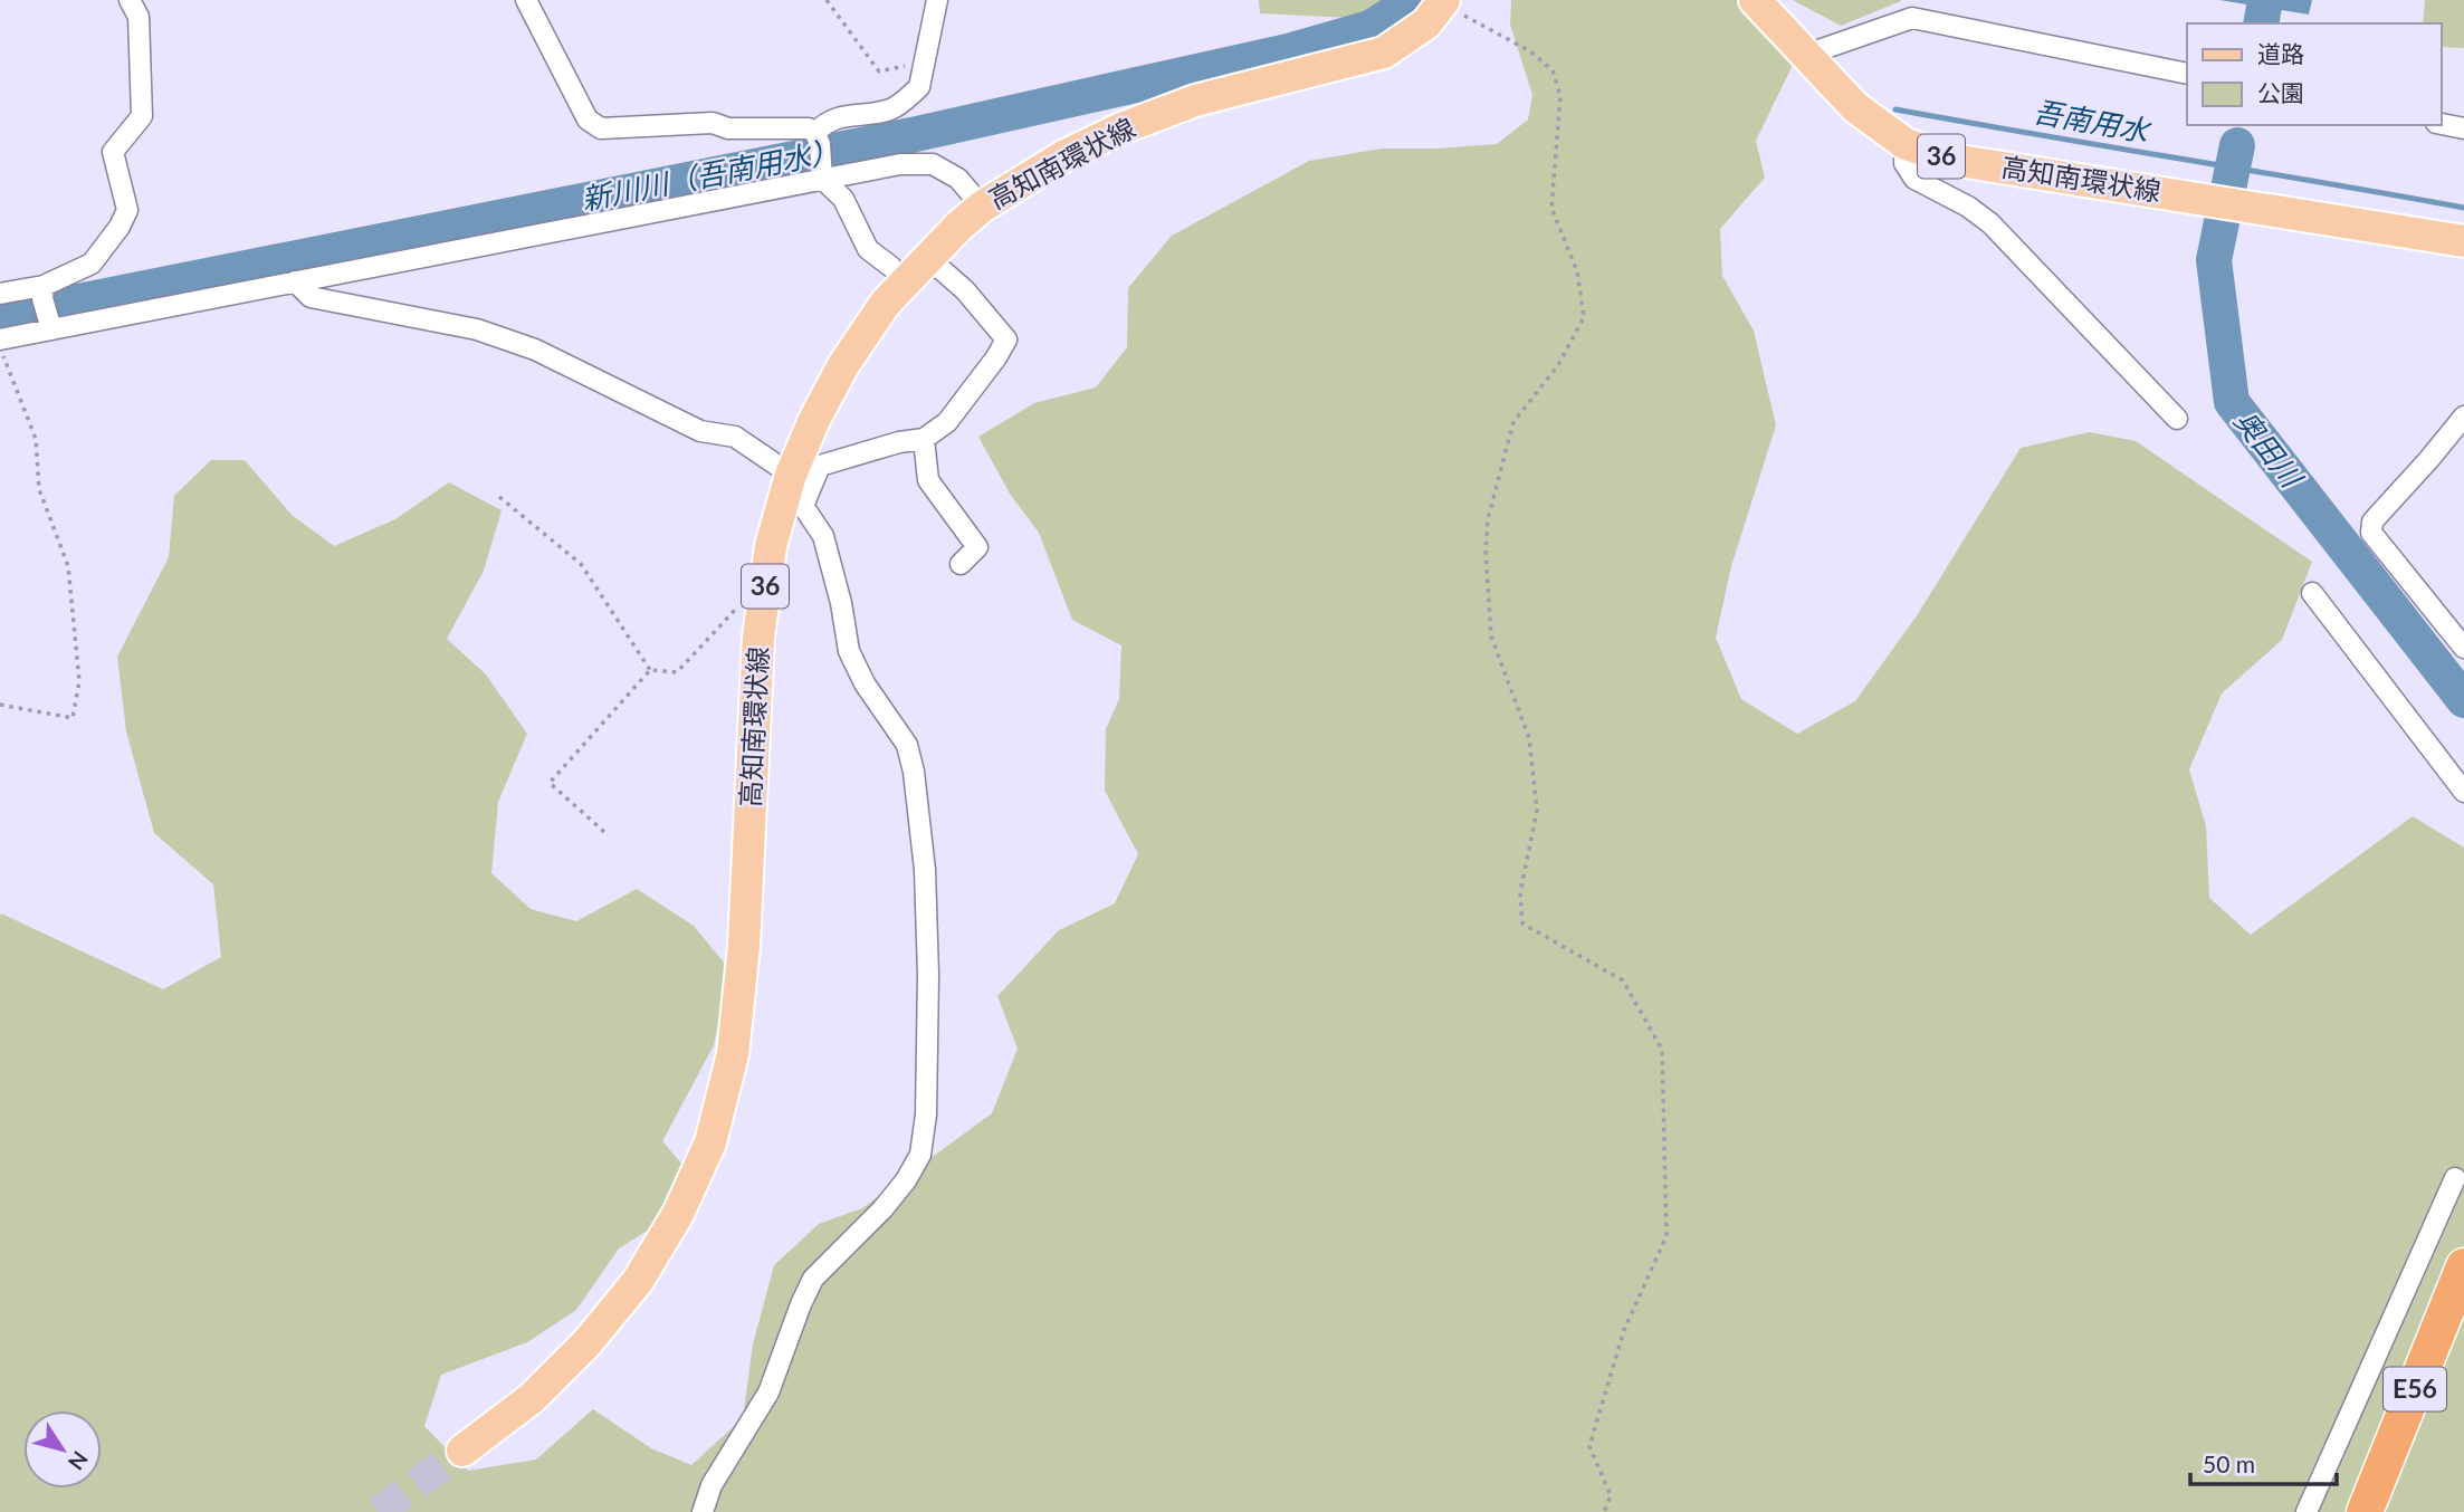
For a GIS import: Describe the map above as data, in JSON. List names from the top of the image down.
{
  "streets": {
    "highway": ["E56"],
    "main road": ["36", "高知南環状線"]
  },
  "water": ["吾南用水", "新川川（吾南用水）", "奥田川"],
  "legend": ["道路", "公園"],
  "scale_bar": "50 m",
  "north": "bottom right"
}
